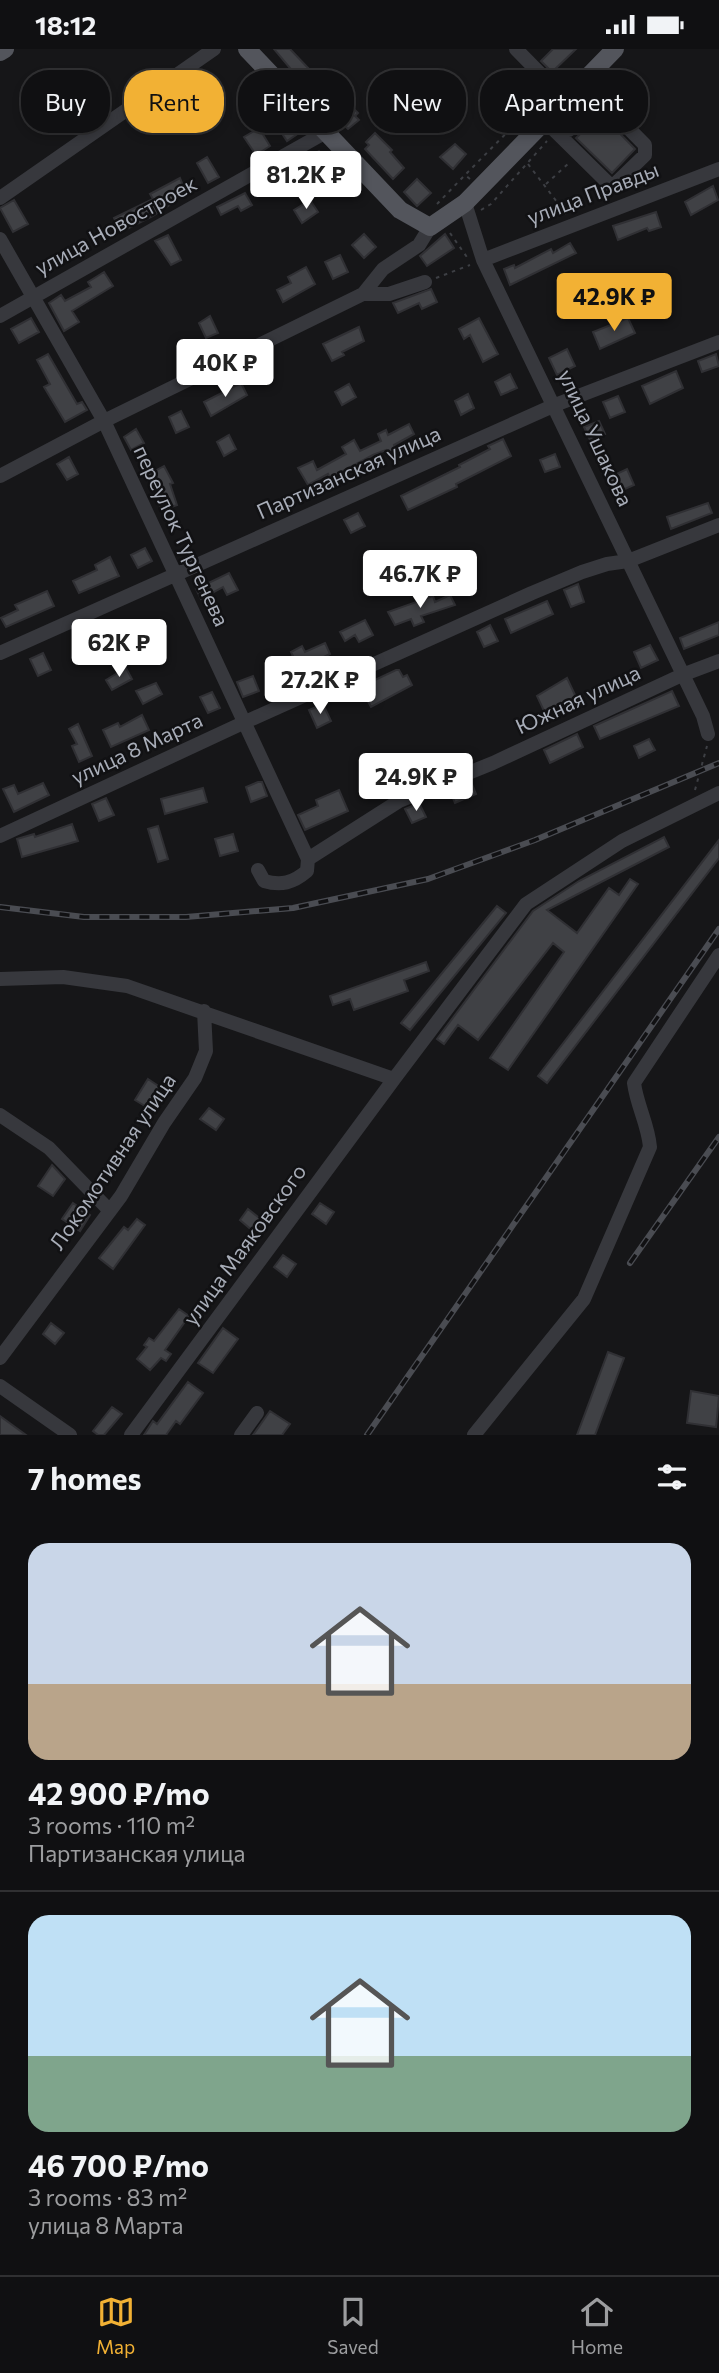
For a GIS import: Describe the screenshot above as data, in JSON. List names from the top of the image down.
{
  "streets": {
    "street": [
      "улица Правды",
      "улица Новостроек",
      "улица Ушакова",
      "Партизанская улица",
      "переулок Тургенева",
      "Южная улица",
      "улица 8 Марта",
      "Локомотивная улица",
      "улица Маяковского"
    ]
  },
  "crossings": [
    ["улица Правды", "улица Ушакова"],
    ["улица Новостроек", "переулок Тургенева"],
    ["улица Ушакова", "Партизанская улица"],
    ["улица Ушакова", "Южная улица"],
    ["улица Ушакова", "улица 8 Марта"],
    ["Партизанская улица", "переулок Тургенева"],
    ["переулок Тургенева", "Южная улица"],
    ["переулок Тургенева", "улица 8 Марта"]
  ],
  "page": {
    "status": "18:12",
    "chip": [
      "Buy",
      "Rent",
      "Filters",
      "New",
      "Apartment"
    ],
    "price": [
      "81.2K ₽",
      "42.9K ₽",
      "40K ₽",
      "46.7K ₽",
      "62K ₽",
      "27.2K ₽",
      "24.9K ₽"
    ],
    "heading": "7 homes",
    "list": [
      {
        "name": "42 900 ₽/mo",
        "note": "3 rooms · 110 m² · Партизанская улица"
      },
      {
        "name": "46 700 ₽/mo",
        "note": "3 rooms · 83 m² · улица 8 Марта"
      }
    ],
    "tabs": ["Map", "Saved", "Home"]
  }
}
